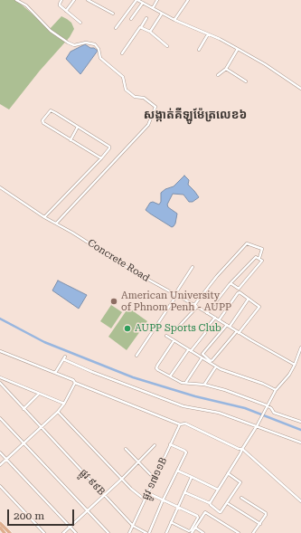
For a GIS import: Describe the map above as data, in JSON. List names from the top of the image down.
{
  "streets": {
    "street": ["Concrete Road", "ផ្លូវ ១៧១១B", "ផ្លូវ ៩៩B"]
  },
  "crossings": [
    ["ផ្លូវ ១៧១១B", "ផ្លូវ ៩៩B"]
  ],
  "districts": ["សង្កាត់គីឡូម៉ែត្រលេខ៦"],
  "places": ["American University of Phnom Penh - AUPP", "AUPP Sports Club"],
  "scale_bar": "200 m"
}
